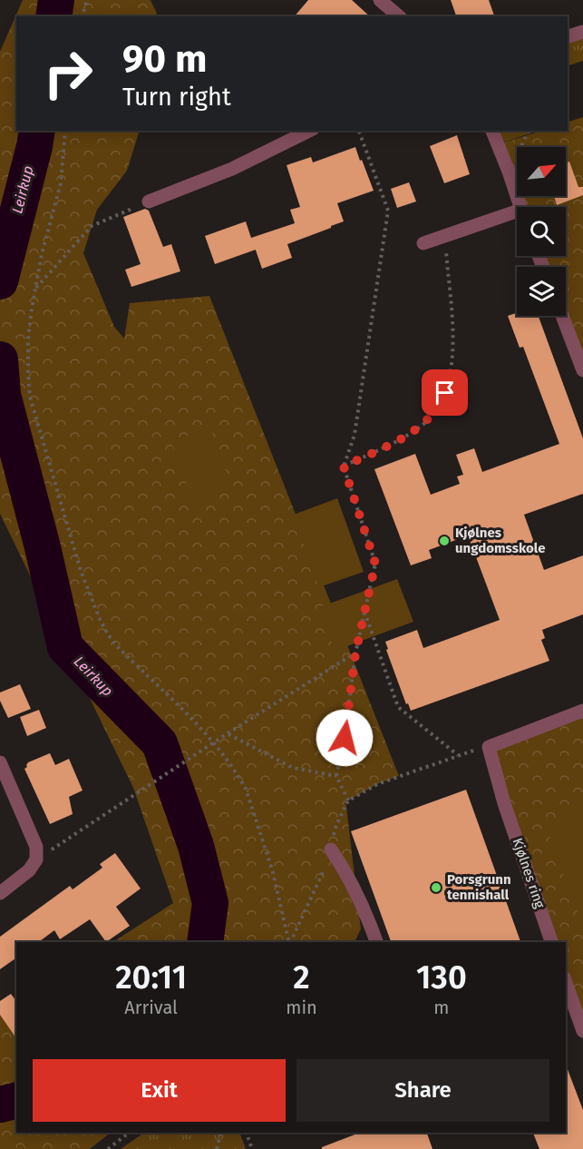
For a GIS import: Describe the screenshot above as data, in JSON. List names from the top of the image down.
{
  "streets": {
    "street": ["Kjølnes ring"]
  },
  "water": ["Leirkup"],
  "places": ["Kjølnes ungdomsskole", "Porsgrunn tennishall"],
  "north": "top right",
  "page": {
    "turn": ["90 m", "Turn right"],
    "eta": [
      "20:11",
      "Arrival",
      "2",
      "min",
      "130",
      "m"
    ],
    "buttons": ["Exit", "Share"]
  }
}
